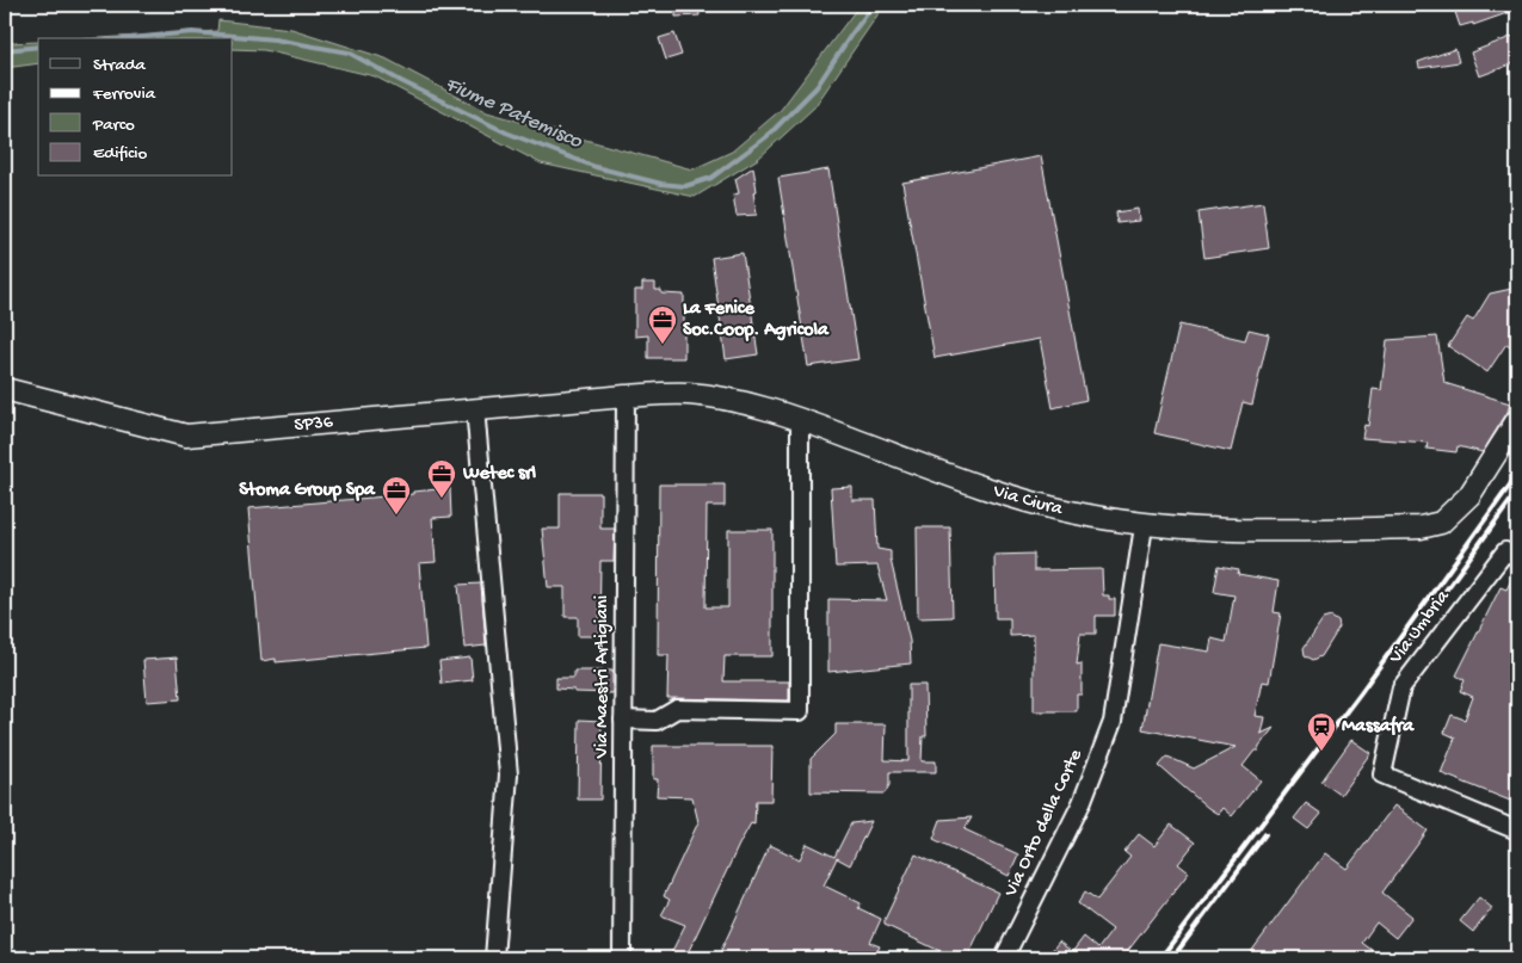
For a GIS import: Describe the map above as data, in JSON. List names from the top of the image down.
{
  "streets": {
    "main road": ["SP36", "Via Ciura"],
    "street": ["Via Umbria", "Via Maestri Artigiani", "Via Orto della Corte"]
  },
  "crossings": [
    ["SP36", "Via Ciura"],
    ["SP36", "Via Maestri Artigiani"],
    ["Via Ciura", "Via Maestri Artigiani"],
    ["Via Ciura", "Via Orto della Corte"]
  ],
  "water": ["Fiume Patemisco"],
  "places": {
    "office": ["La Fenice Soc.Coop. Agricola", "Wetec srl", "Stoma Group Spa"],
    "station": ["Massafra"]
  },
  "legend": [
    "Strada",
    "Ferrovia",
    "Parco",
    "Edificio"
  ]
}
